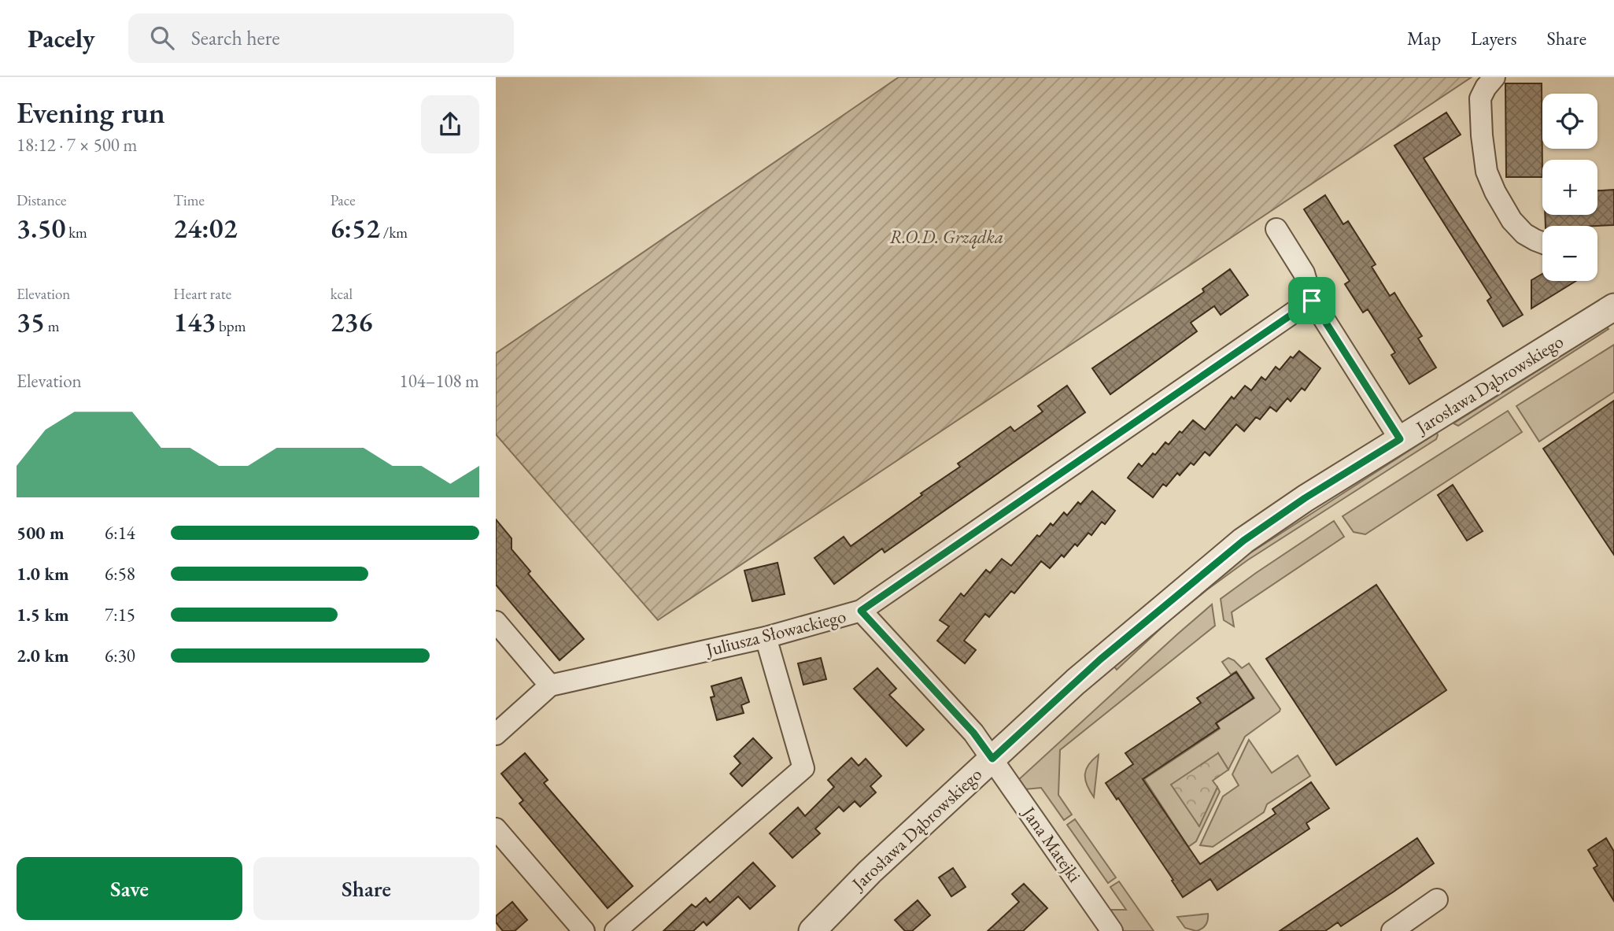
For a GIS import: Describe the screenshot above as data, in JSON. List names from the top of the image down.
{
  "streets": {
    "street": ["Jarosława Dąbrowskiego", "Juliusza Słowackiego", "Jana Matejki"]
  },
  "crossings": [
    ["Jarosława Dąbrowskiego", "Jana Matejki"],
    ["Juliusza Słowackiego", "Jana Matejki"]
  ],
  "parks": ["R.O.D. Grządka"],
  "page": {
    "header": "Pacely",
    "search": "Search here",
    "nav": ["Map", "Layers", "Share"],
    "heading": ["Evening run", "18:12 · 7 × 500 m"],
    "map_buttons": ["+", "−"],
    "stats": [
      ["Distance", "3.50 km"],
      ["Time", "24:02"],
      ["Pace", "6:52 /km"],
      ["Elevation", "35 m"],
      ["Heart rate", "143 bpm"],
      ["kcal", "236"]
    ],
    "chart": ["Elevation", "104–108 m"],
    "list": [
      {
        "name": "500 m",
        "note": "6:14"
      },
      {
        "name": "1.0 km",
        "note": "6:58"
      },
      {
        "name": "1.5 km",
        "note": "7:15"
      },
      {
        "name": "2.0 km",
        "note": "6:30"
      }
    ],
    "buttons": ["Save", "Share"]
  }
}
